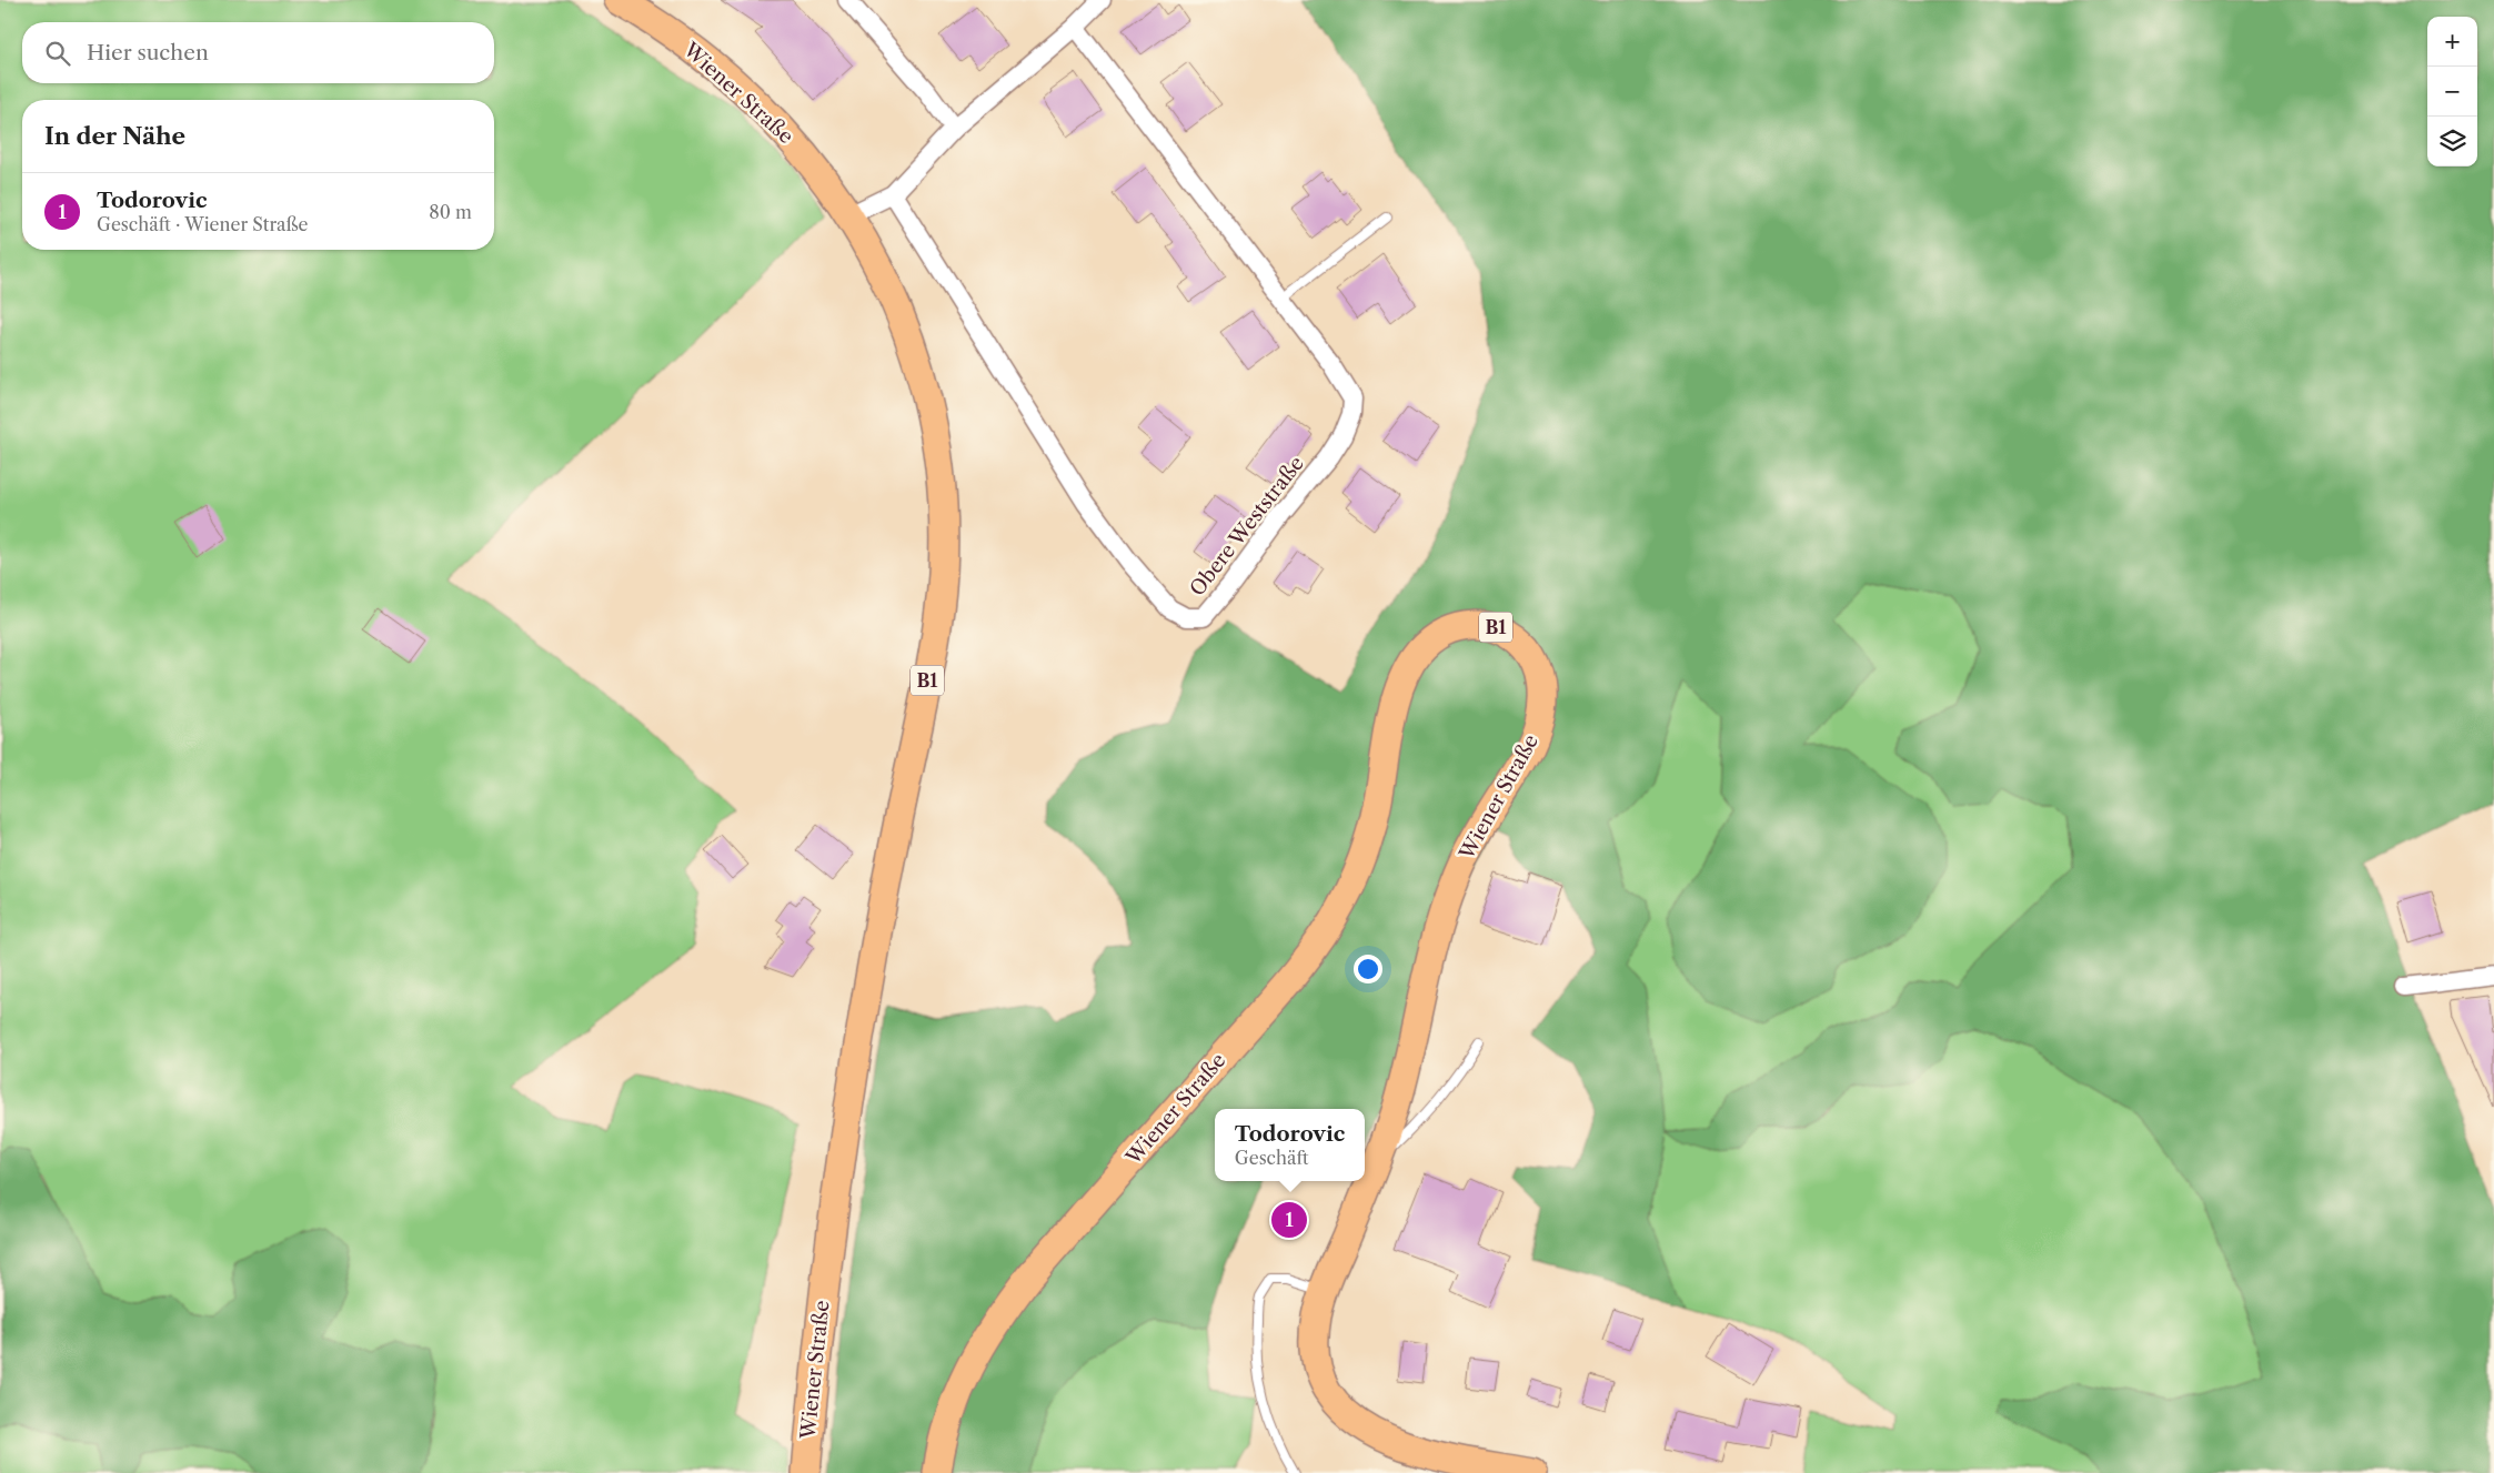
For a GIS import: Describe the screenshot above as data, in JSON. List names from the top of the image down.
{
  "streets": {
    "main road": ["Wiener Straße", "B1"],
    "street": ["Obere Weststraße"]
  },
  "page": {
    "map_buttons": ["+", "−"],
    "search": "Hier suchen",
    "heading": "In der Nähe",
    "list": [
      {
        "mark": "1",
        "name": "Todorovic",
        "note": "Geschäft · Wiener Straße",
        "value": "80 m"
      }
    ],
    "popup": ["Todorovic", "Geschäft"],
    "pins": "1"
  }
}
